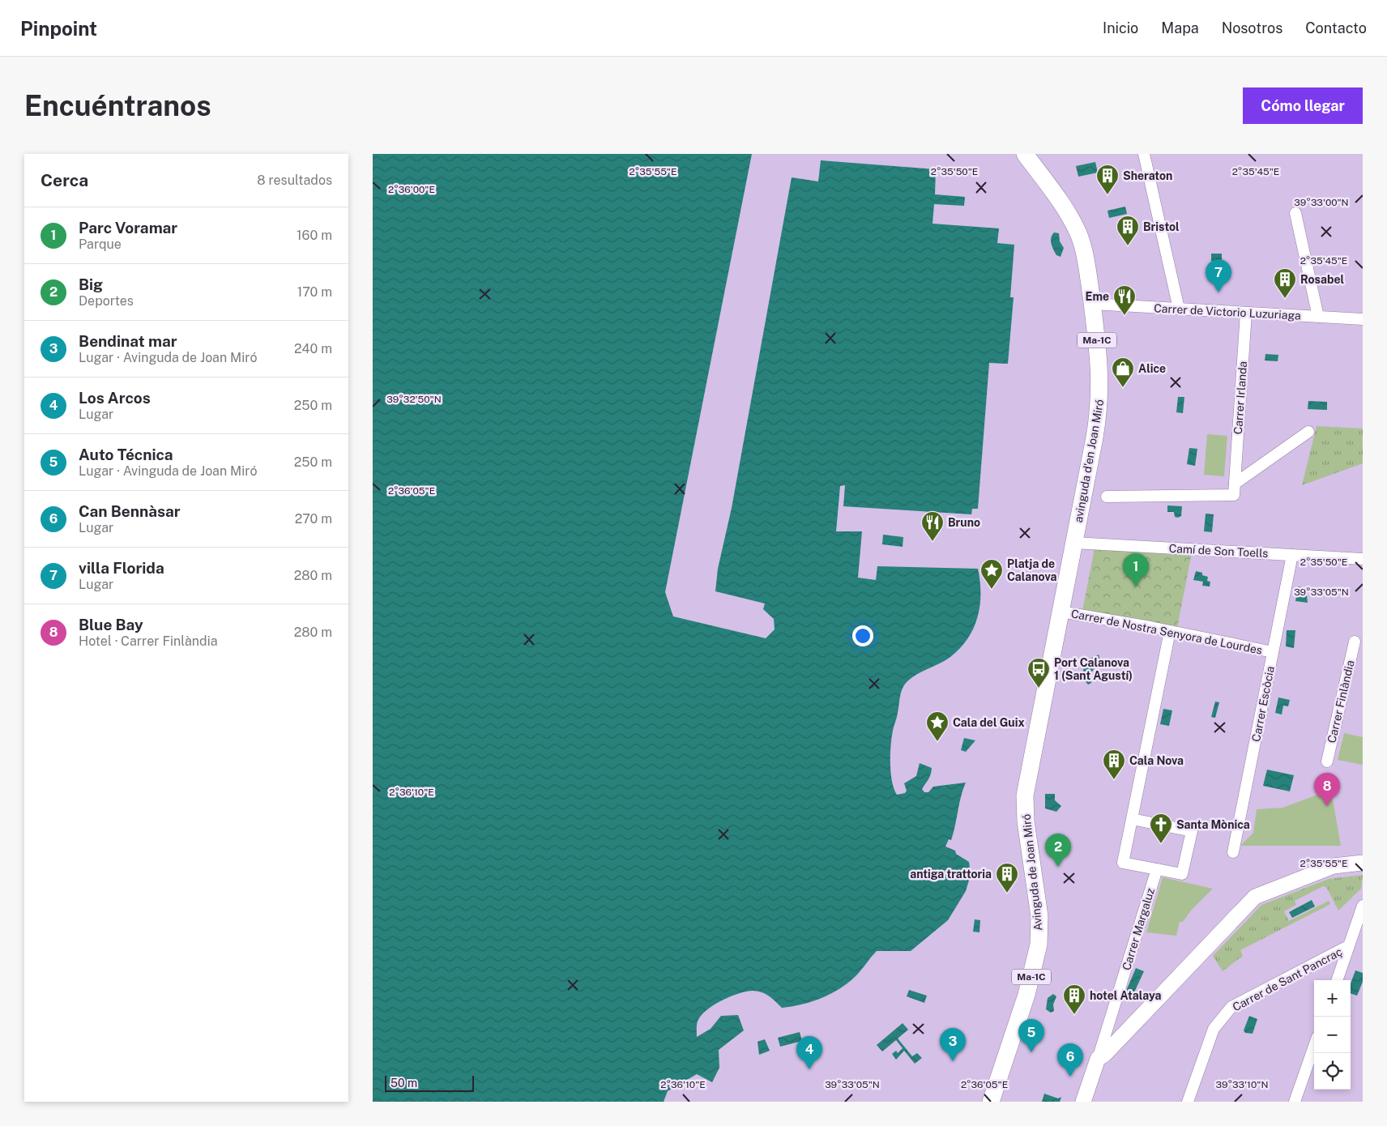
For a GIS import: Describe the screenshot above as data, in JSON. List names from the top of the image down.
{
  "streets": {
    "main road": ["Ma-1C", "avinguda d'en Joan Miró", "Avinguda de Joan Miró"],
    "street": [
      "Carrer de Victorio Luzuriaga",
      "Carrer Irlanda",
      "Camí de Son Toells",
      "Carrer de Nostra Senyora de Lourdes",
      "Carrer Finlàndia",
      "Carrer Escòcia",
      "Carrer Margaluz",
      "Carrer de Sant Pancraç"
    ]
  },
  "crossings": [
    ["Carrer de Victorio Luzuriaga", "Carrer Irlanda"],
    ["Carrer de Victorio Luzuriaga", "avinguda d'en Joan Miró"],
    ["avinguda d'en Joan Miró", "Camí de Son Toells"],
    ["avinguda d'en Joan Miró", "Avinguda de Joan Miró"],
    ["Camí de Son Toells", "Carrer Escòcia"],
    ["Camí de Son Toells", "Avinguda de Joan Miró"],
    ["Carrer de Nostra Senyora de Lourdes", "Carrer Escòcia"],
    ["Carrer de Nostra Senyora de Lourdes", "Avinguda de Joan Miró"]
  ],
  "places": {
    "building": [
      "Sheraton",
      "Bristol",
      "Rosabel",
      "Cala Nova",
      "antiga trattoria",
      "hotel Atalaya"
    ],
    "restaurant": ["Eme", "Bruno"],
    "shop": ["Alice"],
    "place": ["Platja de Calanova", "Cala del Guix"],
    "bus stop": ["Port Calanova 1 (Sant Agustí)"],
    "church": ["Santa Mònica"]
  },
  "scale_bar": "50 m",
  "page": {
    "header": "Pinpoint",
    "nav": [
      "Inicio",
      "Mapa",
      "Nosotros",
      "Contacto"
    ],
    "buttons": "Cómo llegar",
    "title": "Encuéntranos",
    "heading": ["Cerca", "8 resultados"],
    "list": [
      {
        "mark": "1",
        "name": "Parc Voramar",
        "note": "Parque",
        "value": "160 m"
      },
      {
        "mark": "2",
        "name": "Big",
        "note": "Deportes",
        "value": "170 m"
      },
      {
        "mark": "3",
        "name": "Bendinat mar",
        "note": "Lugar · Avinguda de Joan Miró",
        "value": "240 m"
      },
      {
        "mark": "4",
        "name": "Los Arcos",
        "note": "Lugar",
        "value": "250 m"
      },
      {
        "mark": "5",
        "name": "Auto Técnica",
        "note": "Lugar · Avinguda de Joan Miró",
        "value": "250 m"
      },
      {
        "mark": "6",
        "name": "Can Bennàsar",
        "note": "Lugar",
        "value": "270 m"
      },
      {
        "mark": "7",
        "name": "villa Florida",
        "note": "Lugar",
        "value": "280 m"
      },
      {
        "mark": "8",
        "name": "Blue Bay",
        "note": "Hotel · Carrer Finlàndia",
        "value": "280 m"
      }
    ],
    "pins": [
      "7",
      "1",
      "8",
      "2",
      "5",
      "3",
      "4",
      "6"
    ],
    "map_buttons": ["+", "−"],
    "scale": "50 m"
  },
  "coordinates": [
    "2°35'55\"E",
    "2°35'50\"E",
    "2°35'45\"E",
    "2°36'00\"E",
    "39°33'00\"N",
    "39°32'50\"N",
    "2°36'05\"E",
    "39°33'05\"N",
    "2°36'10\"E",
    "39°33'10\"N"
  ]
}
